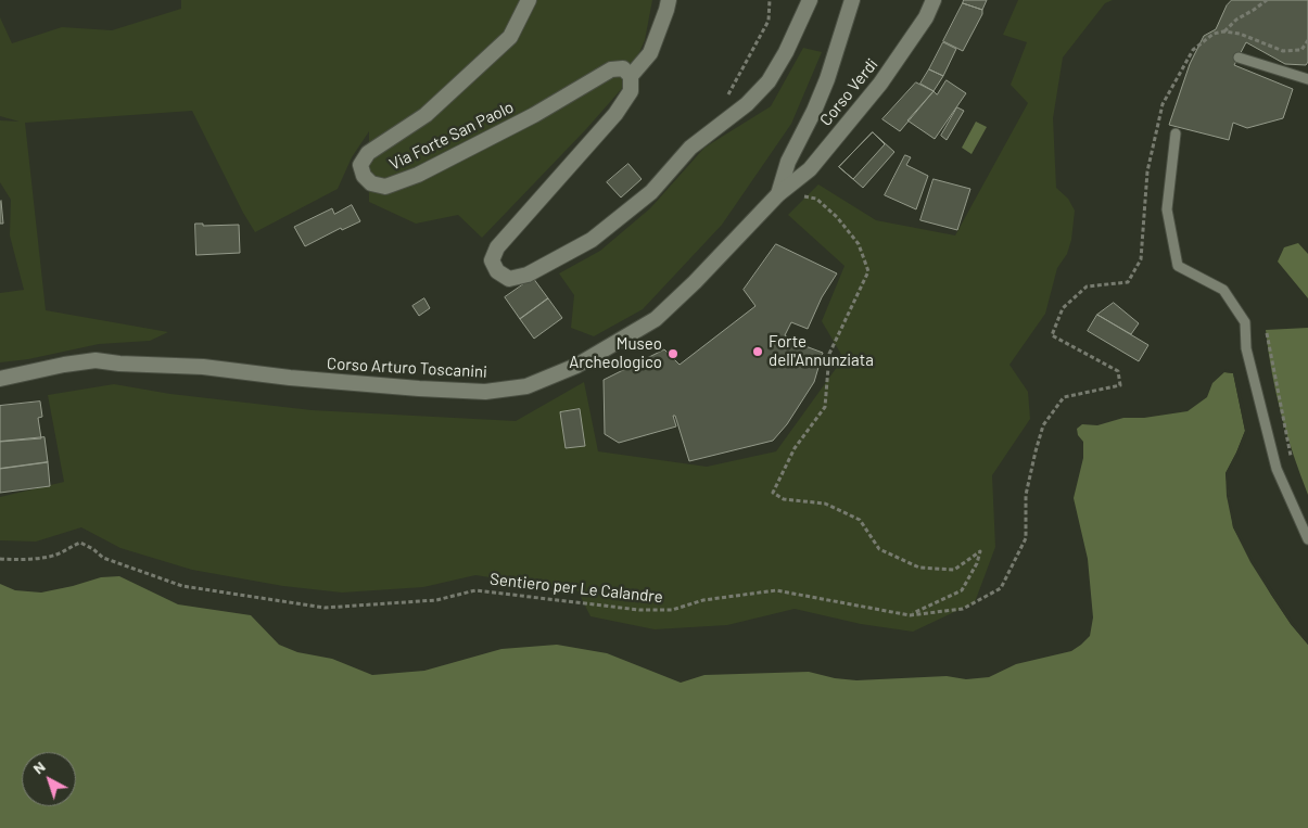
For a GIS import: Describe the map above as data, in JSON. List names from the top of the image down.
{
  "streets": {
    "street": ["Corso Verdi", "Via Forte San Paolo", "Corso Arturo Toscanini"],
    "path": ["Sentiero per Le Calandre"]
  },
  "crossings": [
    ["Corso Verdi", "Corso Arturo Toscanini"]
  ],
  "places": ["Forte dell'Annunziata", "Museo Archeologico"],
  "north": "top left"
}
